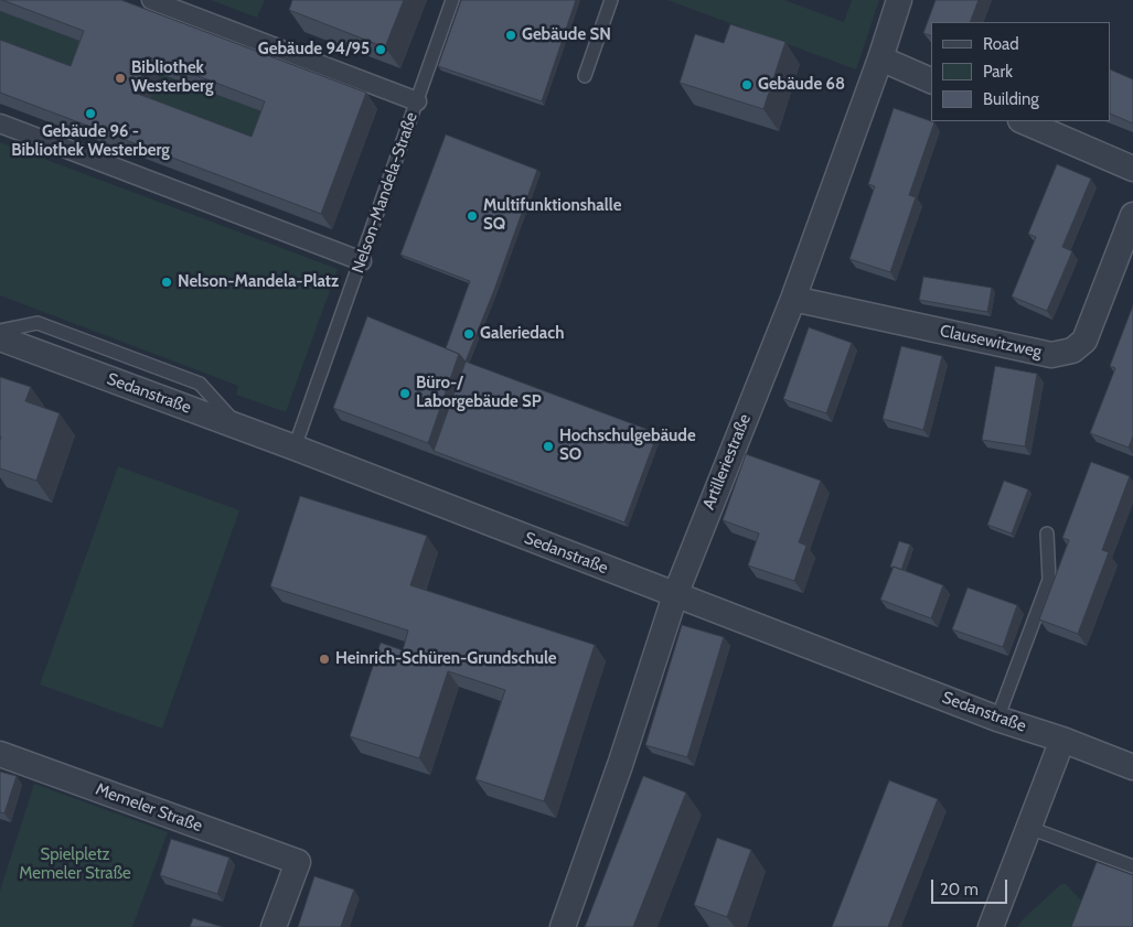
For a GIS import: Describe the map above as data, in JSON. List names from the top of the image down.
{
  "streets": {
    "street": [
      "Clausewitzweg",
      "Sedanstraße",
      "Artilleriestraße",
      "Memeler Straße"
    ],
    "lane": ["Nelson-Mandela-Straße"]
  },
  "crossings": [
    ["Nelson-Mandela-Straße", "Sedanstraße"],
    ["Clausewitzweg", "Artilleriestraße"],
    ["Sedanstraße", "Artilleriestraße"]
  ],
  "parks": ["Spielpletz Memeler Straße"],
  "places": [
    "Gebäude SN",
    "Gebäude 94/95",
    "Bibliothek Westerberg",
    "Gebäude 68",
    "Gebäude 96 - Bibliothek Westerberg",
    "Multifunktionshalle SQ",
    "Nelson-Mandela-Platz",
    "Galeriedach",
    "Büro-/ Laborgebäude SP",
    "Hochschulgebäude SO",
    "Heinrich-Schüren-Grundschule"
  ],
  "legend": ["Road", "Park", "Building"],
  "scale_bar": "20 m"
}
